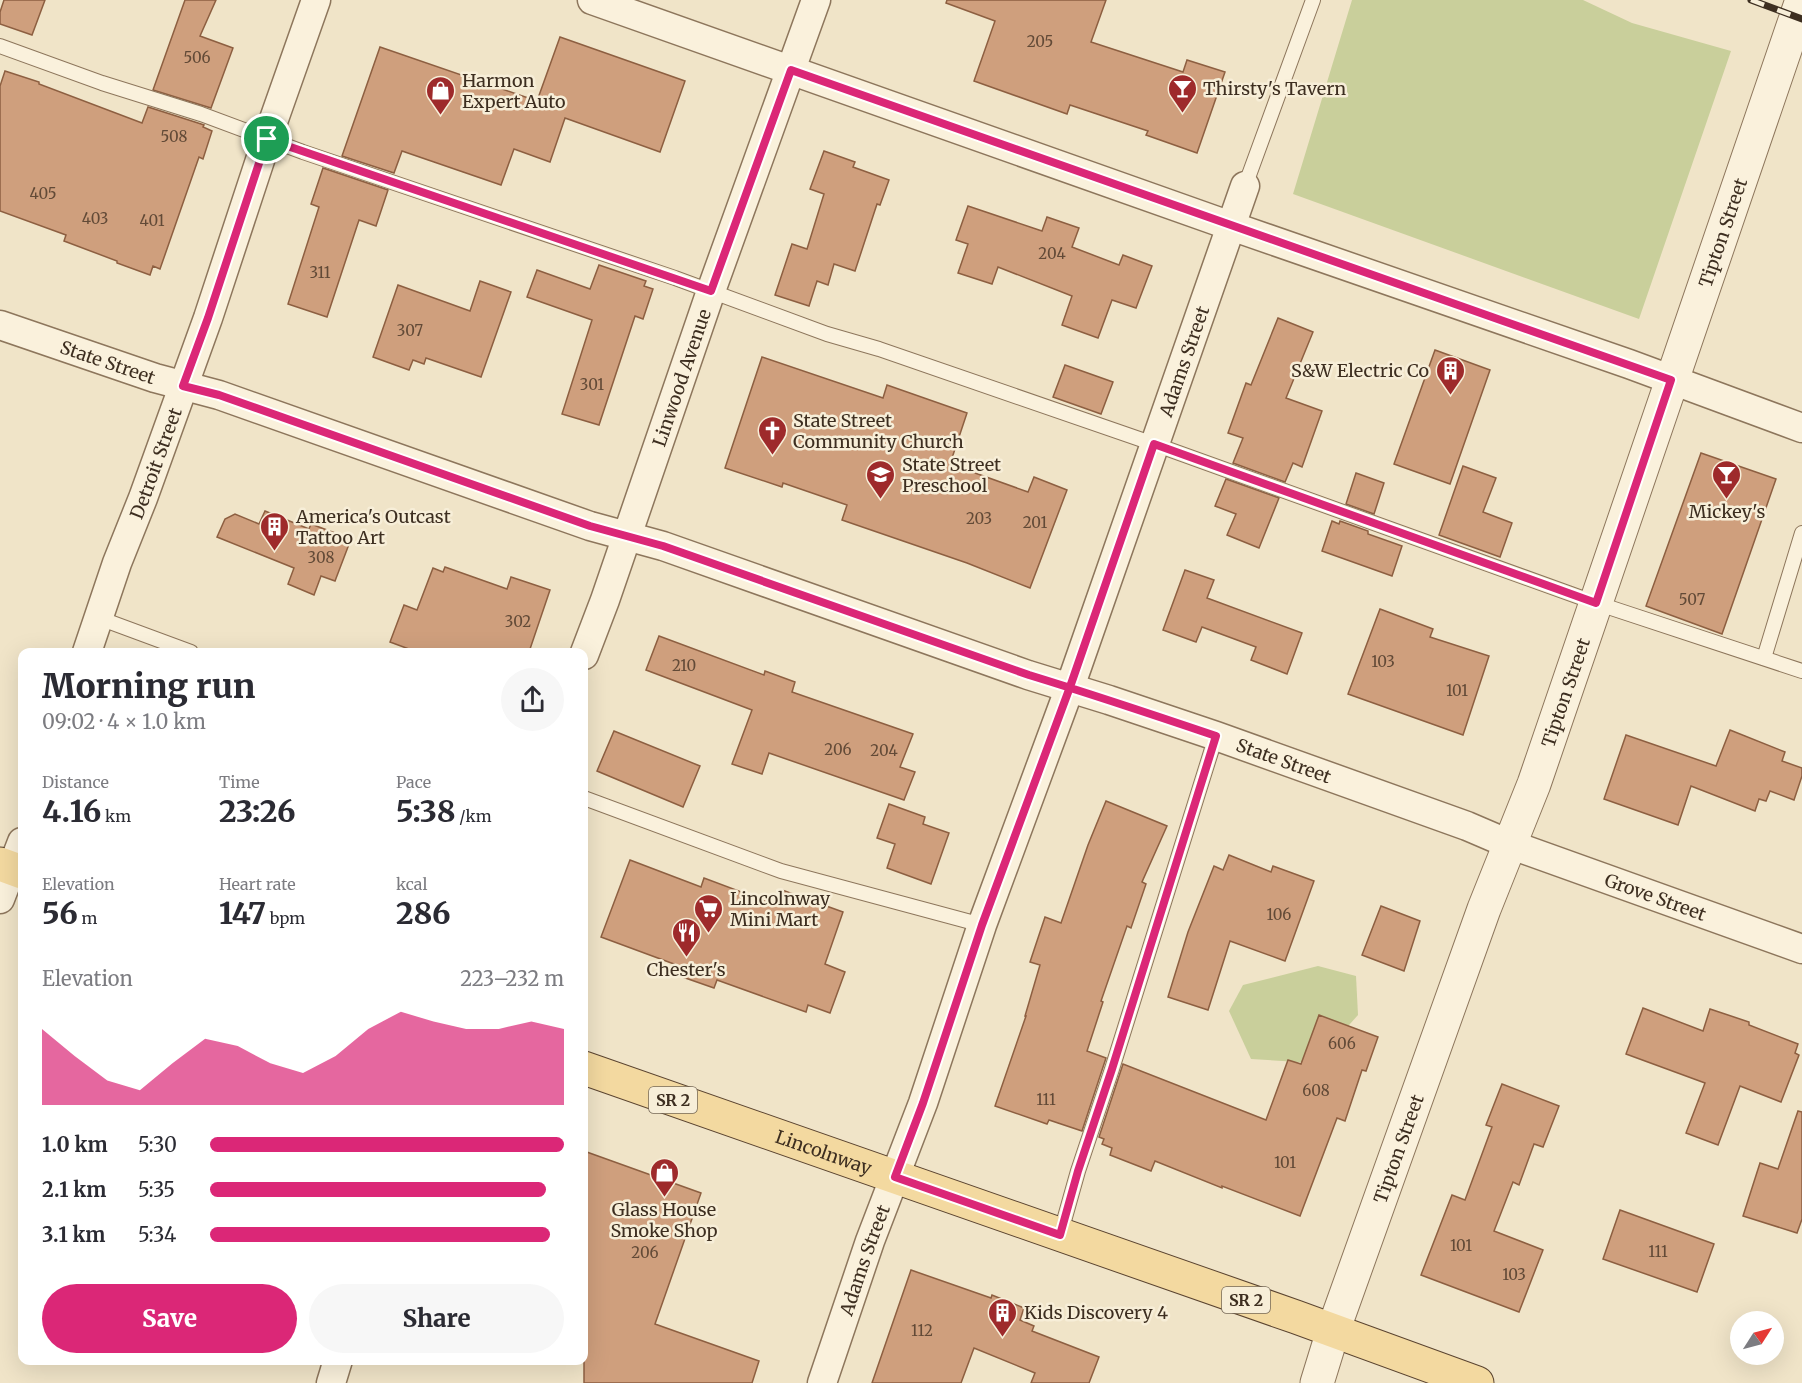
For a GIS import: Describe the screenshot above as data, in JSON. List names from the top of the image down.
{
  "streets": {
    "main road": ["SR 2", "Lincolnway"],
    "street": [
      "Tipton Street",
      "Adams Street",
      "State Street",
      "Linwood Avenue",
      "Detroit Street",
      "Grove Street"
    ]
  },
  "crossings": [
    ["Tipton Street", "State Street"],
    ["Tipton Street", "Grove Street"],
    ["Tipton Street", "SR 2"],
    ["Tipton Street", "Lincolnway"],
    ["Adams Street", "State Street"],
    ["Adams Street", "Lincolnway"],
    ["State Street", "Linwood Avenue"],
    ["State Street", "Detroit Street"],
    ["State Street", "Grove Street"],
    ["SR 2", "Lincolnway"]
  ],
  "places": {
    "bar": ["Thirsty's Tavern", "Mickey's"],
    "shop": ["Harmon Expert Auto", "Glass House Smoke Shop"],
    "building": ["S&W Electric Co", "America's Outcast Tattoo Art", "Kids Discovery 4"],
    "church": ["State Street Community Church"],
    "school or university": ["State Street Preschool"],
    "supermarket": ["Lincolnway Mini Mart"],
    "restaurant": ["Chester's"]
  },
  "house_numbers": [
    "205",
    "506",
    "508",
    "405",
    "403",
    "401",
    "204",
    "311",
    "307",
    "301",
    "203",
    "201",
    "308",
    "507",
    "302",
    "103",
    "210",
    "101",
    "206",
    "204",
    "106",
    "606",
    "608",
    "111",
    "101",
    "101",
    "111",
    "206",
    "103",
    "112"
  ],
  "north": "top right",
  "page": {
    "heading": ["Morning run", "09:02 · 4 × 1.0 km"],
    "stats": [
      ["Distance", "4.16 km"],
      ["Time", "23:26"],
      ["Pace", "5:38 /km"],
      ["Elevation", "56 m"],
      ["Heart rate", "147 bpm"],
      ["kcal", "286"]
    ],
    "chart": ["Elevation", "223–232 m"],
    "list": [
      {
        "name": "1.0 km",
        "note": "5:30"
      },
      {
        "name": "2.1 km",
        "note": "5:35"
      },
      {
        "name": "3.1 km",
        "note": "5:34"
      }
    ],
    "buttons": ["Save", "Share"]
  }
}
